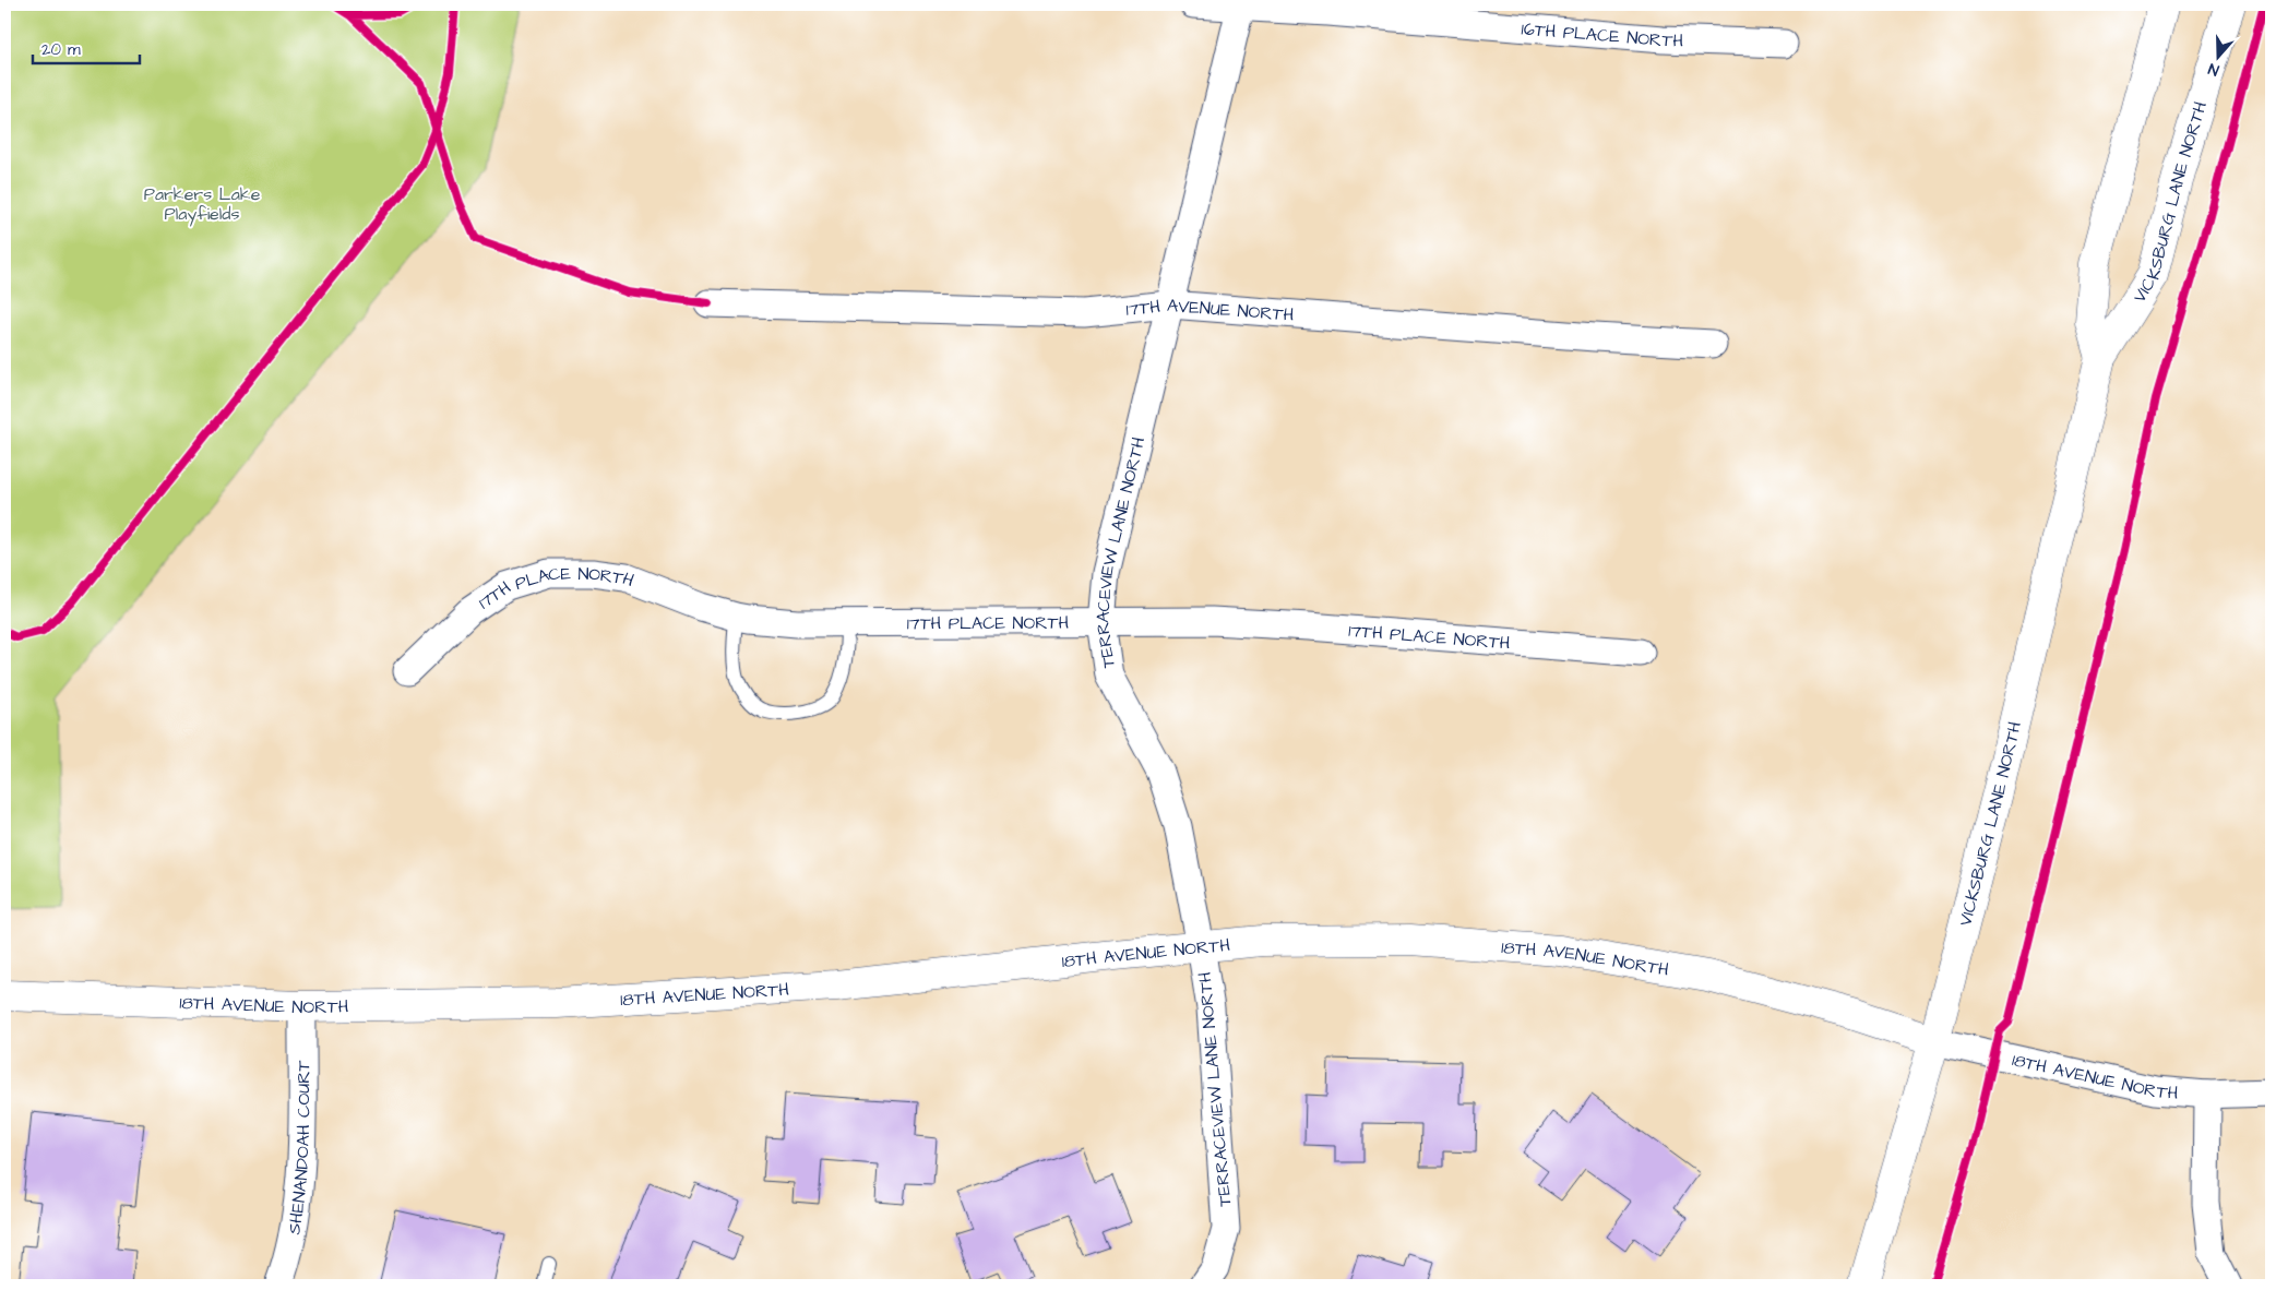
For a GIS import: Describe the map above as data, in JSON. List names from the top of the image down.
{
  "streets": {
    "street": [
      "16TH PLACE NORTH",
      "VICKSBURG LANE NORTH",
      "17TH AVENUE NORTH",
      "TERRACEVIEW LANE NORTH",
      "17TH PLACE NORTH",
      "18TH AVENUE NORTH",
      "SHENANDOAH COURT"
    ]
  },
  "crossings": [
    ["16TH PLACE NORTH", "TERRACEVIEW LANE NORTH"],
    ["VICKSBURG LANE NORTH", "18TH AVENUE NORTH"],
    ["17TH AVENUE NORTH", "TERRACEVIEW LANE NORTH"],
    ["TERRACEVIEW LANE NORTH", "17TH PLACE NORTH"],
    ["TERRACEVIEW LANE NORTH", "18TH AVENUE NORTH"],
    ["18TH AVENUE NORTH", "SHENANDOAH COURT"]
  ],
  "parks": ["Parkers Lake Playfields"],
  "scale_bar": "20 m",
  "north": "bottom"
}
